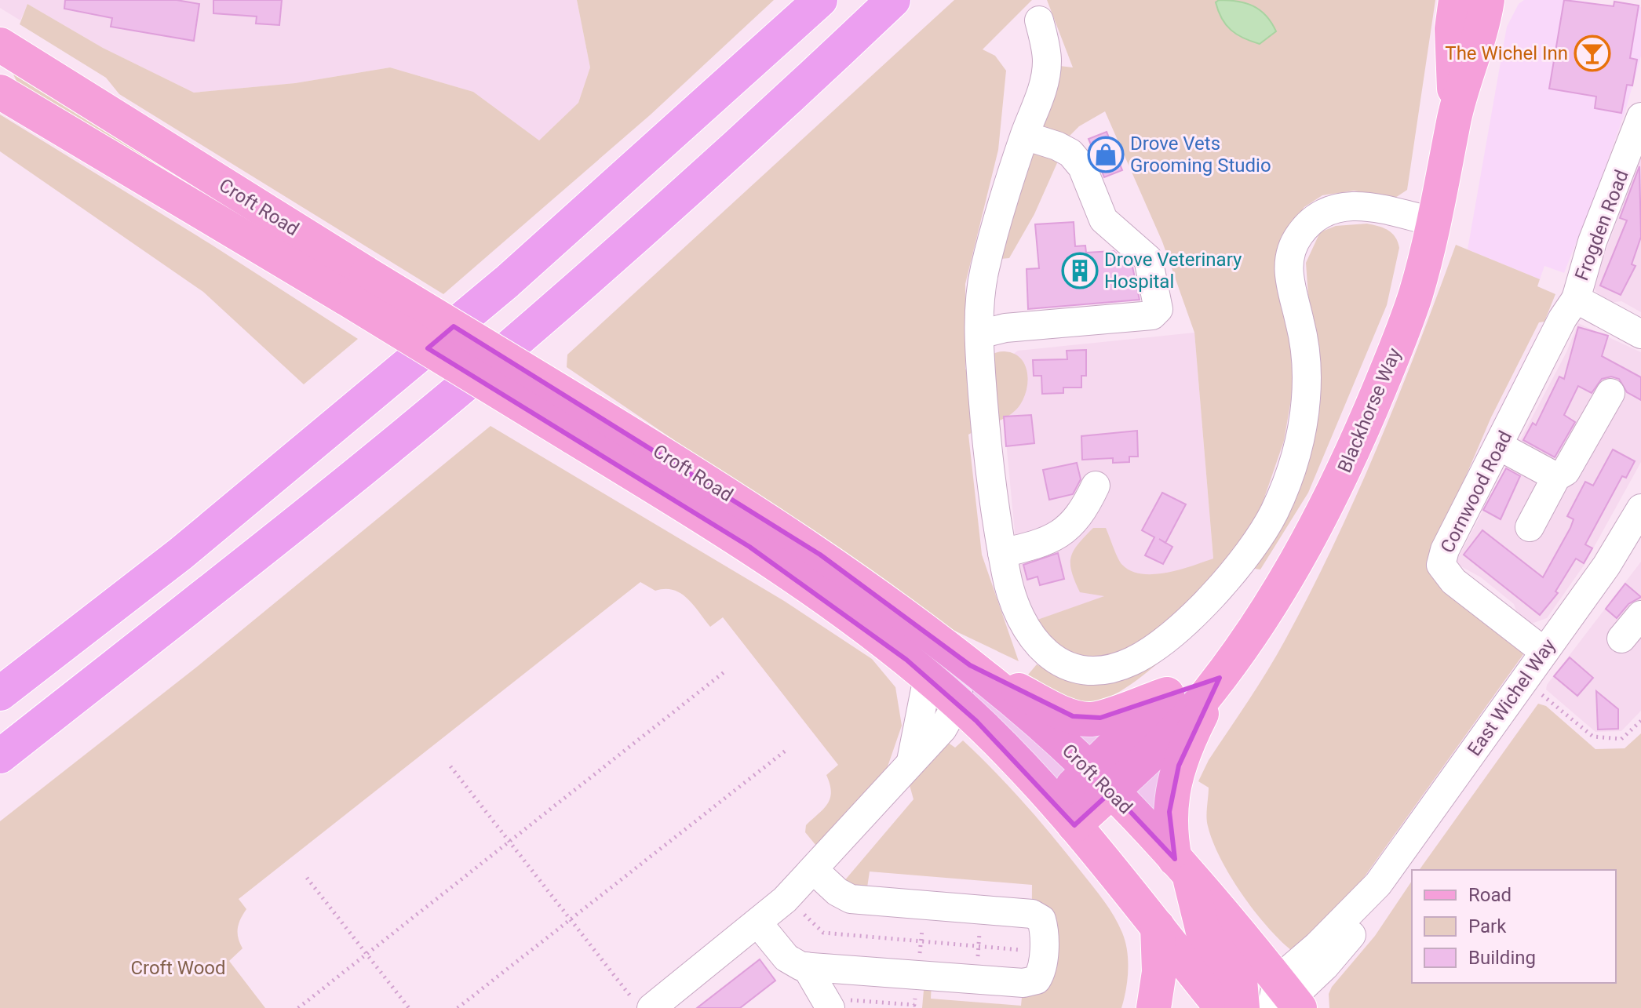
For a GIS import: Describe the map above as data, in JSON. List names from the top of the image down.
{
  "streets": {
    "main road": ["Croft Road", "Blackhorse Way"],
    "street": ["Frogden Road", "Cornwood Road", "East Wichel Way"]
  },
  "crossings": [
    ["Croft Road", "Blackhorse Way"],
    ["Croft Road", "East Wichel Way"],
    ["Frogden Road", "Cornwood Road"],
    ["Cornwood Road", "East Wichel Way"]
  ],
  "parks": ["Croft Wood"],
  "places": {
    "bar": ["The Wichel Inn"],
    "shop": ["Drove Vets Grooming Studio"],
    "building": ["Drove Veterinary Hospital"]
  },
  "legend": ["Road", "Park", "Building"]
}
